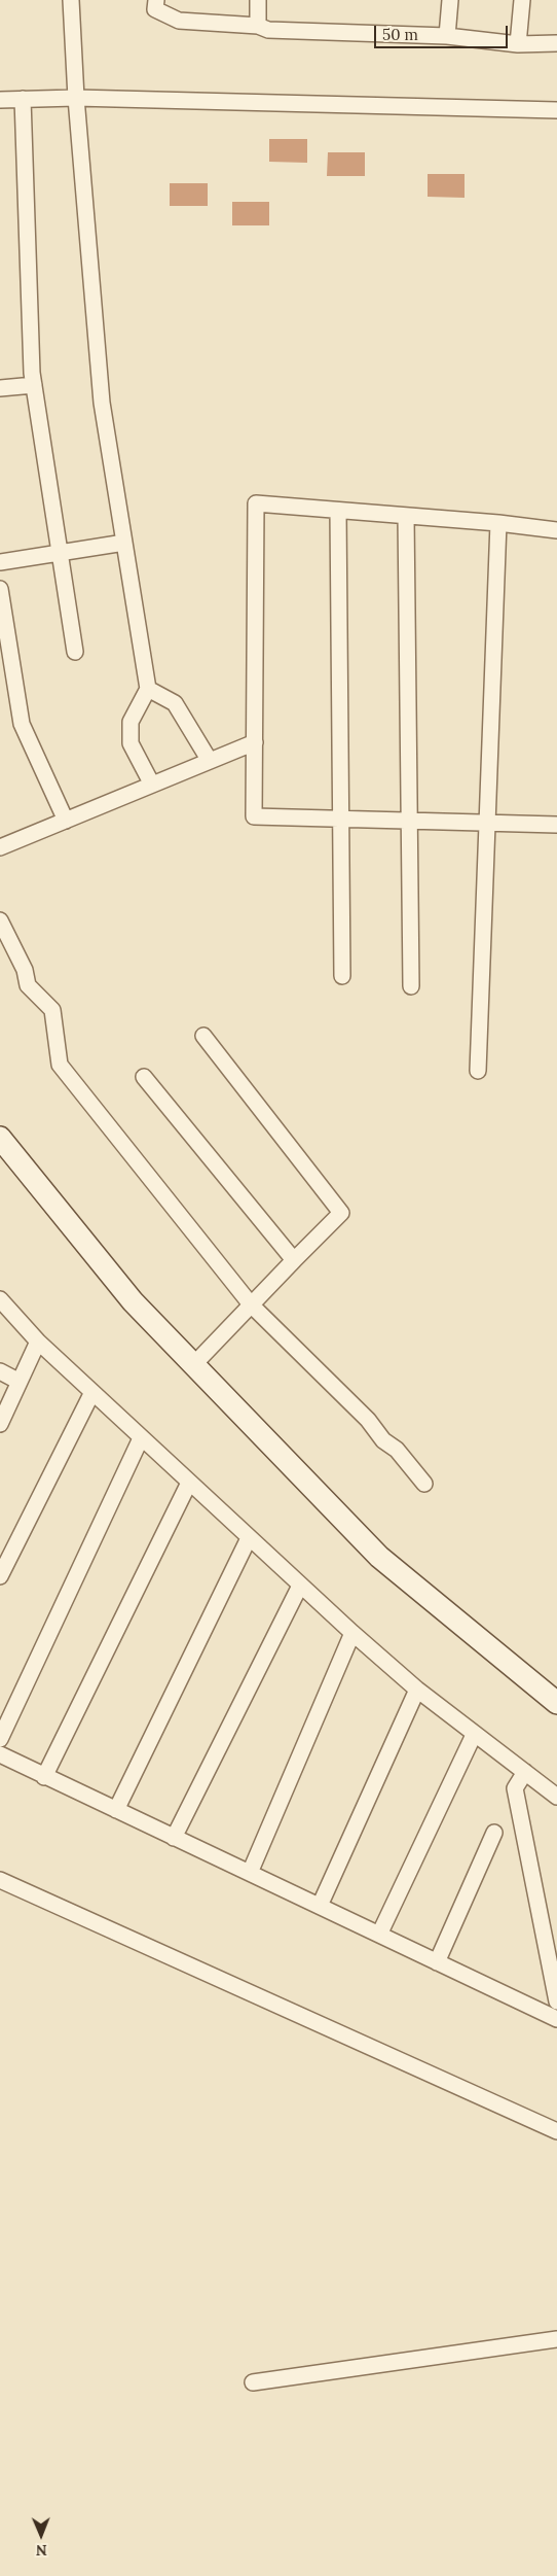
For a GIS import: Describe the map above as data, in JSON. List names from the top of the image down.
{
  "scale_bar": "50 m",
  "north": "bottom"
}
